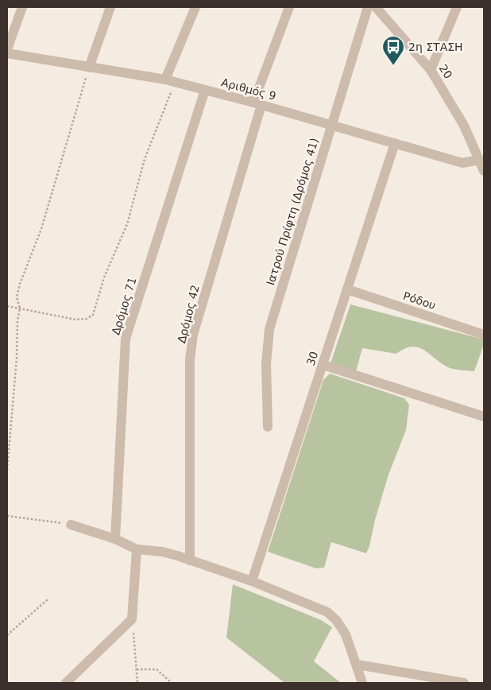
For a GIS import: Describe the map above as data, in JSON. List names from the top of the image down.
{
  "streets": {
    "street": [
      "20",
      "Αριθμός 9",
      "Ιατρού Πρίφτη (Δρόμος 41)",
      "Ρόδου",
      "Δρόμος 71",
      "Δρόμος 42",
      "30"
    ]
  },
  "crossings": [
    ["20", "Αριθμός 9"],
    ["Αριθμός 9", "Ιατρού Πρίφτη (Δρόμος 41)"],
    ["Αριθμός 9", "Δρόμος 71"],
    ["Αριθμός 9", "Δρόμος 42"],
    ["Αριθμός 9", "30"],
    ["Ρόδου", "30"]
  ],
  "places": {
    "bus stop": ["2η ΣΤΑΣΗ"]
  }
}
